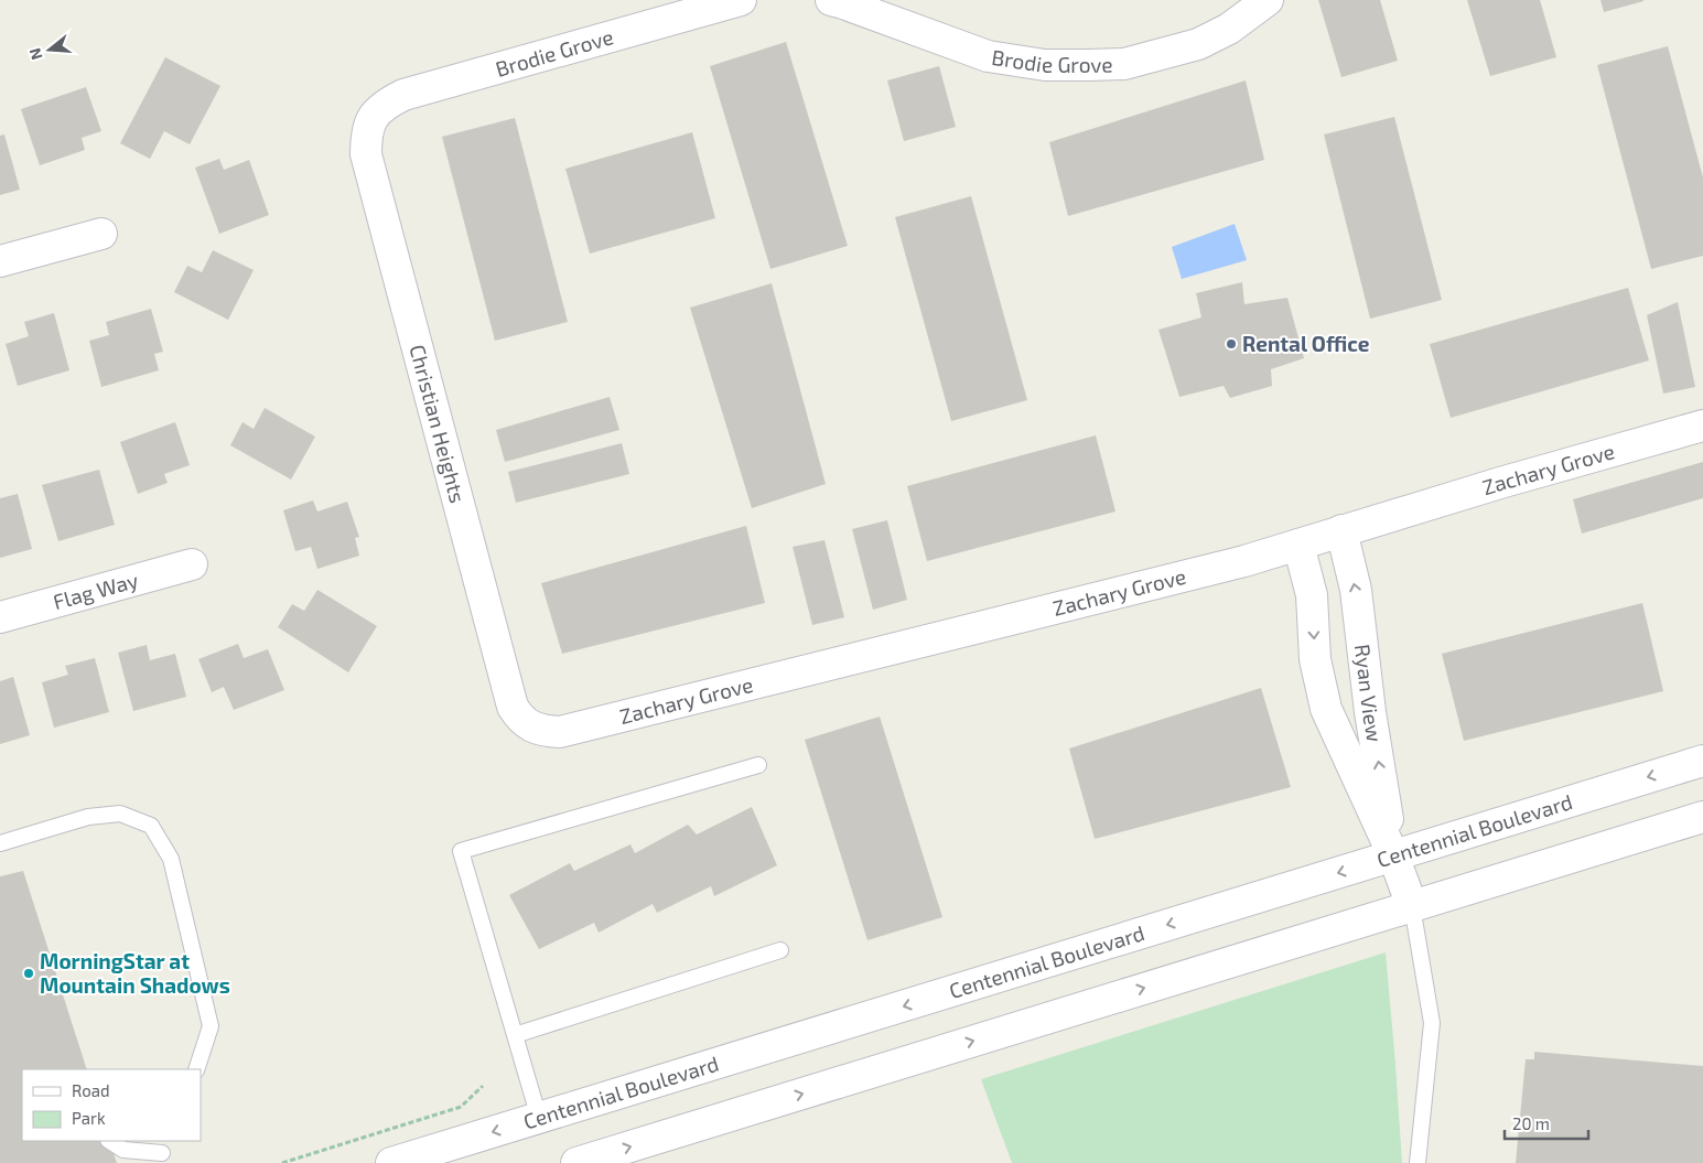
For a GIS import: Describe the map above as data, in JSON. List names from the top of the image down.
{
  "streets": {
    "street": [
      "Brodie Grove",
      "Christian Heights",
      "Zachary Grove",
      "Flag Way",
      "Ryan View",
      "Centennial Boulevard"
    ]
  },
  "crossings": [
    ["Brodie Grove", "Christian Heights"],
    ["Christian Heights", "Zachary Grove"],
    ["Zachary Grove", "Ryan View"],
    ["Ryan View", "Centennial Boulevard"]
  ],
  "places": ["Rental Office", "MorningStar at Mountain Shadows"],
  "legend": ["Road", "Park"],
  "scale_bar": "20 m",
  "north": "left"
}
